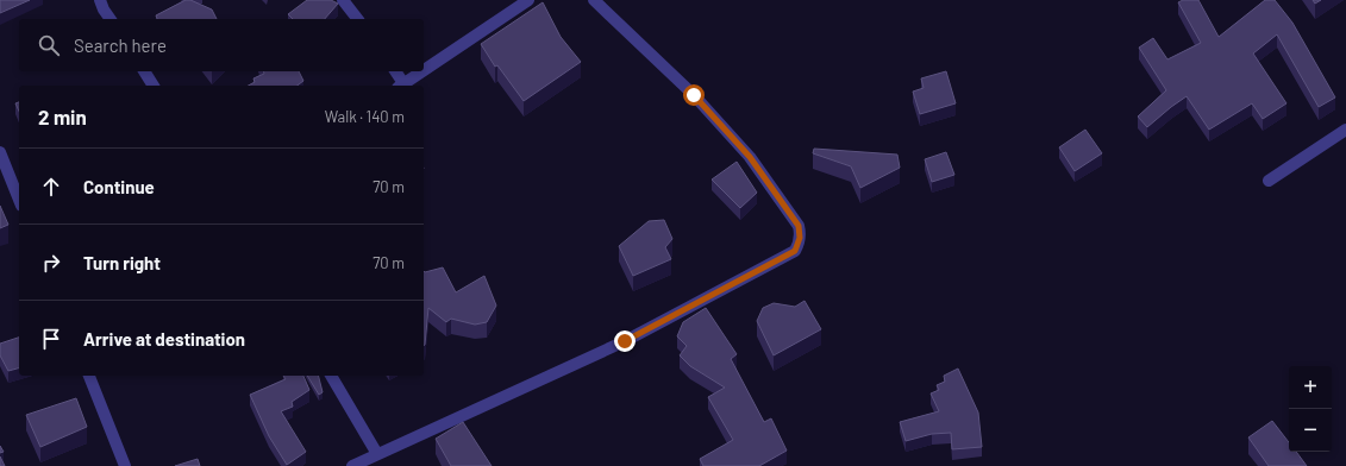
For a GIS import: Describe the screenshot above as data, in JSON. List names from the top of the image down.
{
  "page": {
    "search": "Search here",
    "heading": ["2 min", "Walk · 140 m"],
    "list": [
      ["Continue", "70 m"],
      ["Turn right", "70 m"],
      "Arrive at destination"
    ],
    "map_buttons": ["+", "−"]
  }
}
